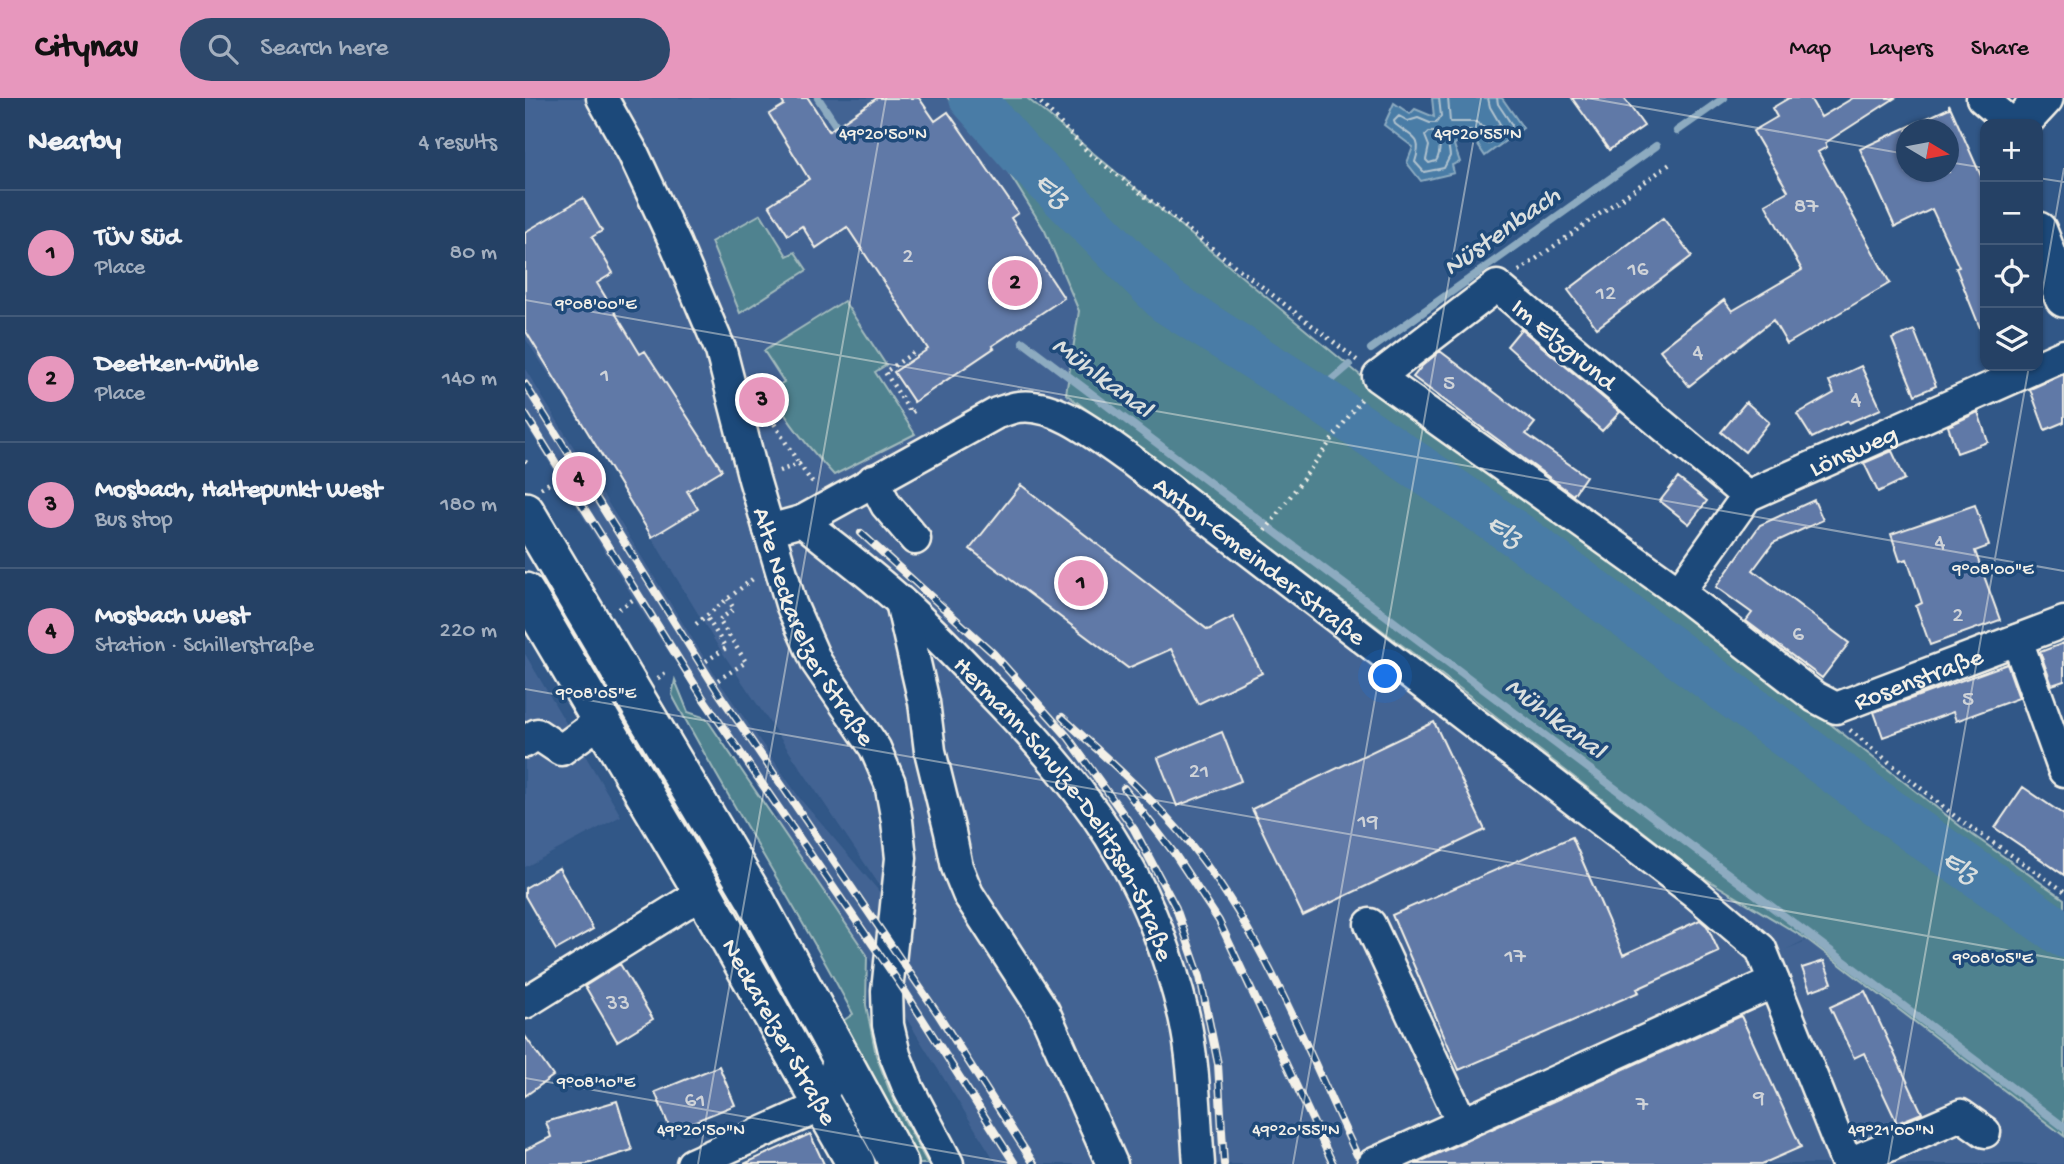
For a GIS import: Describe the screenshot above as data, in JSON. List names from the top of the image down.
{
  "streets": {
    "main road": ["Neckarelzer Straße"],
    "street": [
      "Im Elzgrund",
      "Lönsweg",
      "Anton-Gmeinder-Straße",
      "Alte Neckarelzer Straße",
      "Rosenstraße",
      "Hermann-Schulze-Delitzsch-Straße"
    ]
  },
  "crossings": [
    ["Im Elzgrund", "Lönsweg"],
    ["Im Elzgrund", "Rosenstraße"],
    ["Anton-Gmeinder-Straße", "Alte Neckarelzer Straße"],
    ["Anton-Gmeinder-Straße", "Hermann-Schulze-Delitzsch-Straße"]
  ],
  "water": ["Elz", "Nüstenbach", "Mühlkanal"],
  "house_numbers": [
    "87",
    "2",
    "16",
    "12",
    "4",
    "1",
    "5",
    "4",
    "4",
    "2",
    "6",
    "5",
    "21",
    "19",
    "17",
    "33",
    "9",
    "61",
    "7"
  ],
  "north": "right",
  "page": {
    "header": "Citynav",
    "search": "Search here",
    "nav": ["Map", "Layers", "Share"],
    "heading": ["Nearby", "4 results"],
    "map_buttons": ["+", "−"],
    "list": [
      {
        "mark": "1",
        "name": "TÜV Süd",
        "note": "Place",
        "value": "80 m"
      },
      {
        "mark": "2",
        "name": "Deetken-Mühle",
        "note": "Place",
        "value": "140 m"
      },
      {
        "mark": "3",
        "name": "Mosbach, Haltepunkt West",
        "note": "Bus stop",
        "value": "180 m"
      },
      {
        "mark": "4",
        "name": "Mosbach West",
        "note": "Station · Schillerstraße",
        "value": "220 m"
      }
    ],
    "pins": [
      "2",
      "3",
      "4",
      "1"
    ]
  },
  "coordinates": [
    "49°20'50\"N",
    "49°20'55\"N",
    "9°08'00\"E",
    "9°08'05\"E",
    "9°08'10\"E",
    "49°21'00\"N"
  ]
}
